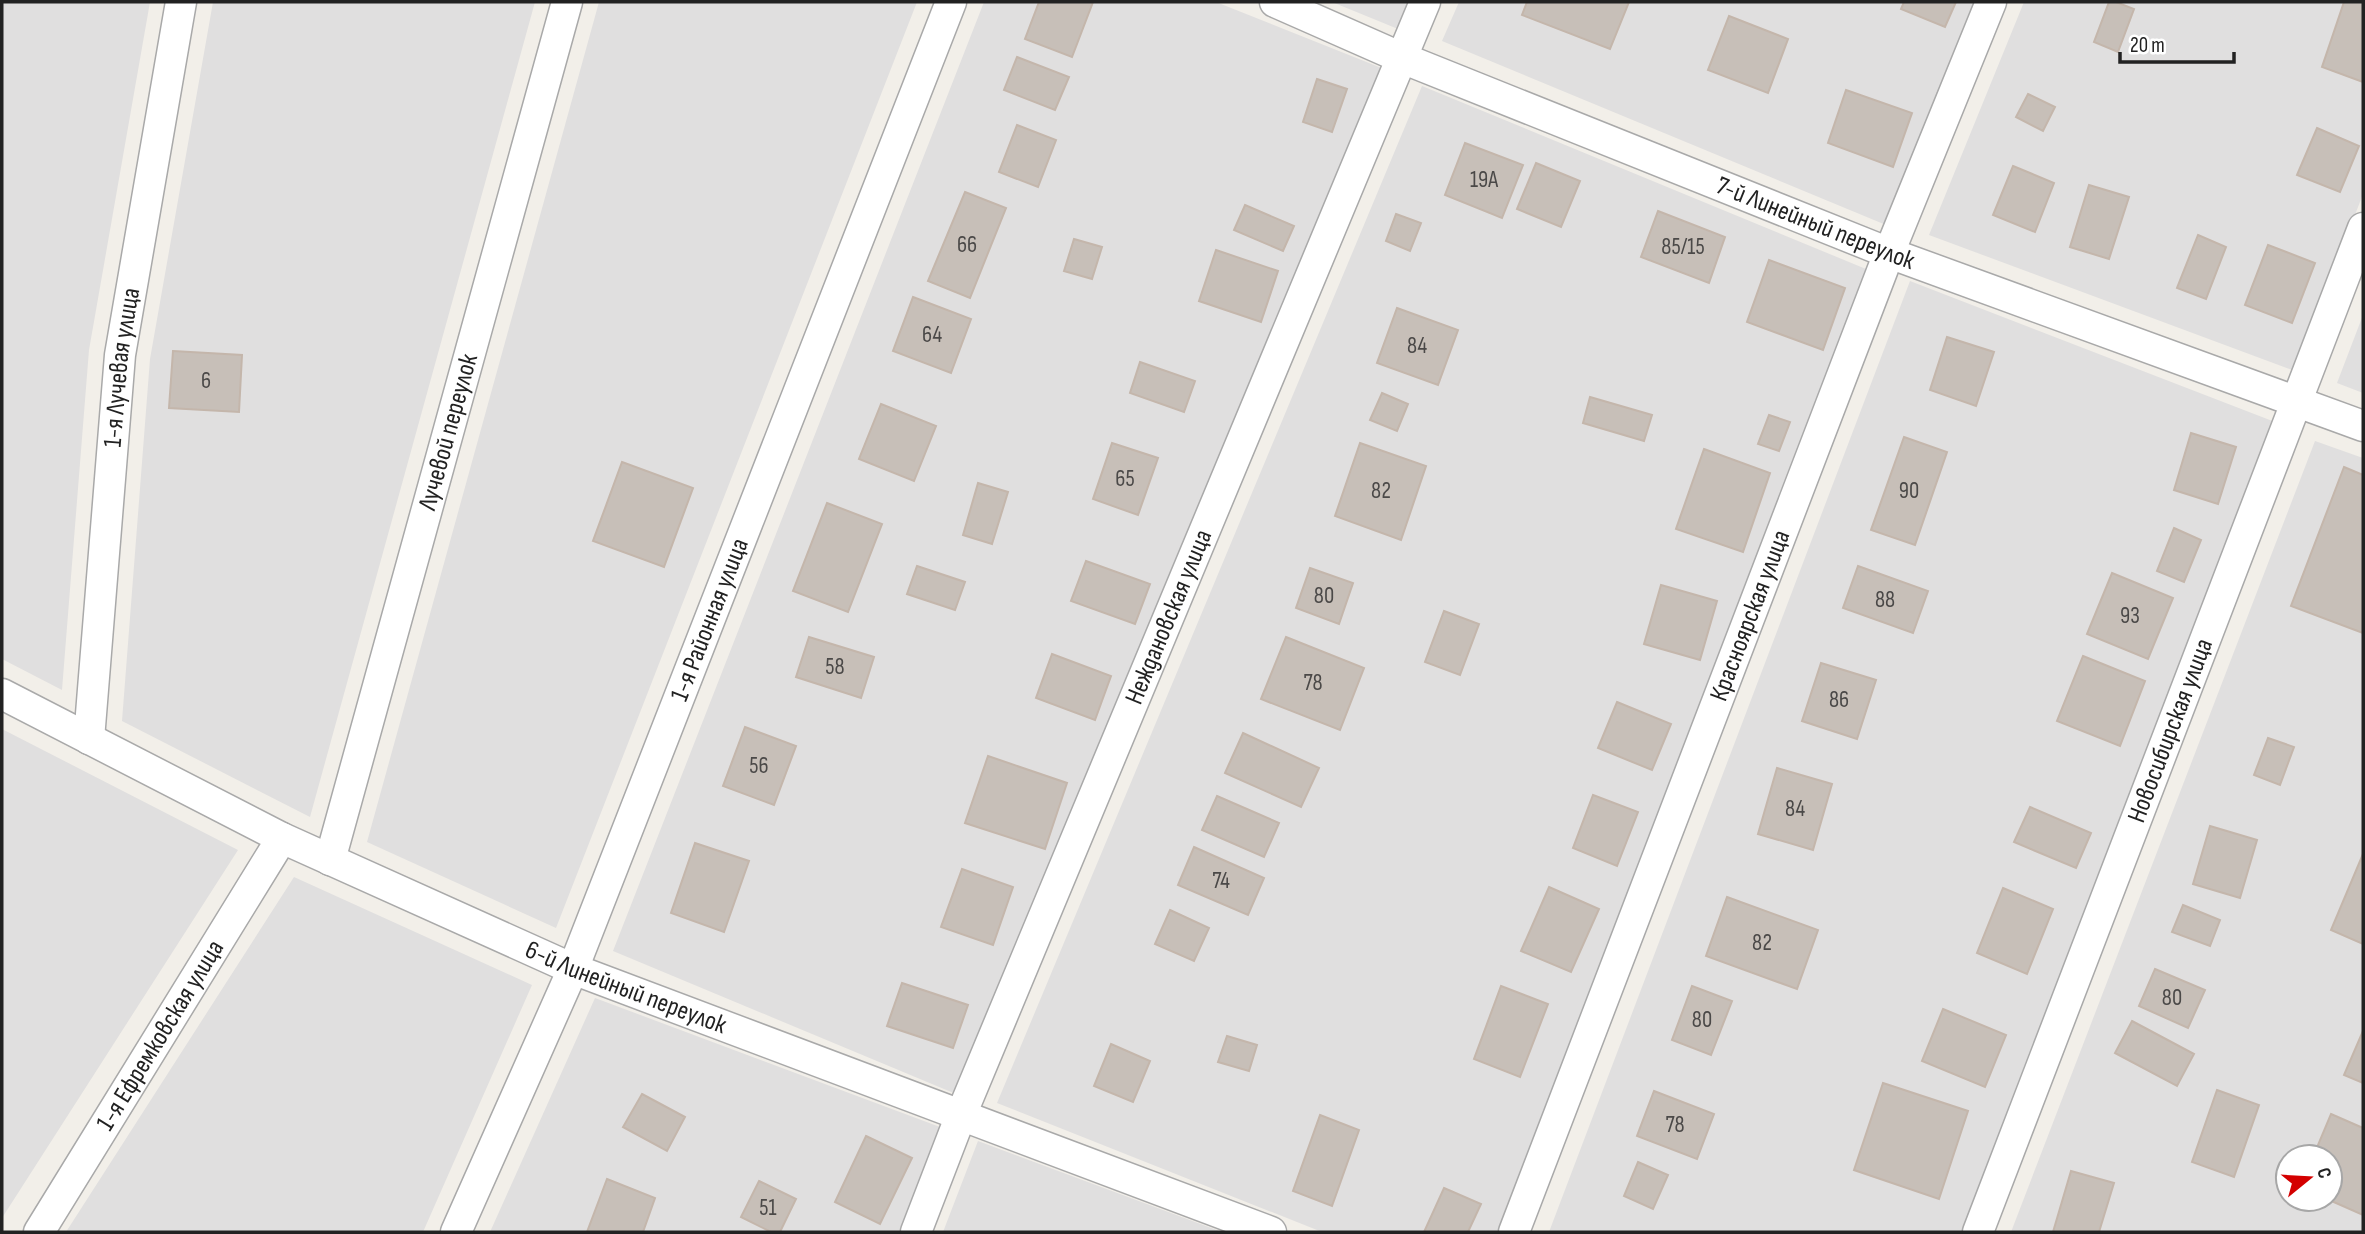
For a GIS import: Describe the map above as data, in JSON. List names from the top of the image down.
{
  "streets": {
    "street": [
      "7-й Линейный переулок",
      "1-я Лучевая улица",
      "Лучевой переулок",
      "Неждановская улица",
      "Красноярская улица",
      "1-я Районная улица",
      "Новосибирская улица",
      "6-й Линейный переулок",
      "1-я Ефремковская улица"
    ]
  },
  "crossings": [
    ["7-й Линейный переулок", "Неждановская улица"],
    ["7-й Линейный переулок", "Красноярская улица"],
    ["7-й Линейный переулок", "Новосибирская улица"],
    ["1-я Лучевая улица", "6-й Линейный переулок"],
    ["Лучевой переулок", "6-й Линейный переулок"],
    ["Неждановская улица", "6-й Линейный переулок"],
    ["1-я Районная улица", "6-й Линейный переулок"],
    ["6-й Линейный переулок", "1-я Ефремковская улица"]
  ],
  "house_numbers": [
    "19А",
    "66",
    "85/15",
    "64",
    "84",
    "6",
    "65",
    "82",
    "90",
    "80",
    "88",
    "93",
    "58",
    "78",
    "86",
    "56",
    "84",
    "74",
    "82",
    "80",
    "80",
    "78",
    "51"
  ],
  "scale_bar": "20 m",
  "north": "right"
}
